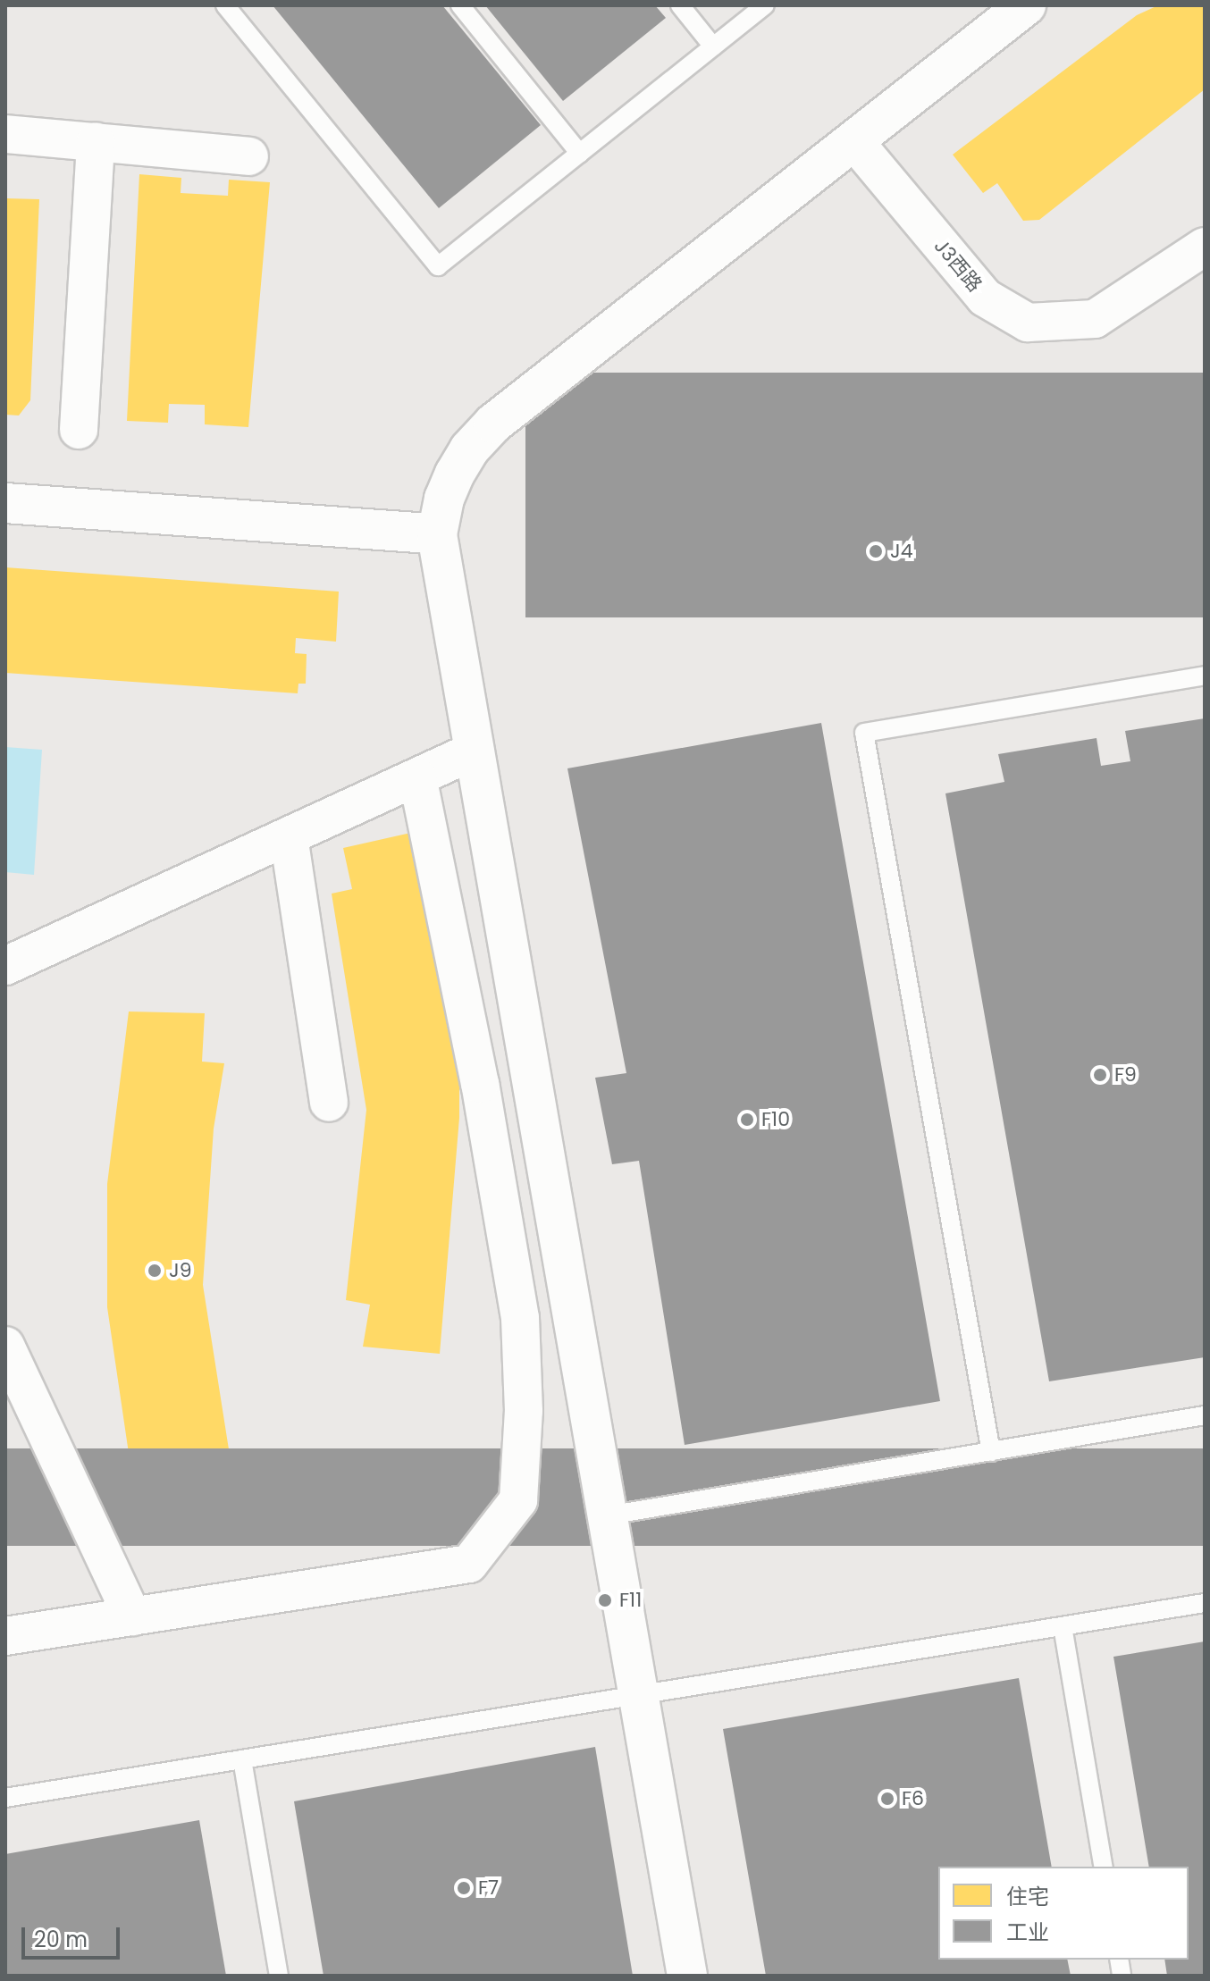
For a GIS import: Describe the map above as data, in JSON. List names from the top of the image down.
{
  "streets": {
    "street": ["J3西路"]
  },
  "places": [
    "J4",
    "F9",
    "F10",
    "J9",
    "F11",
    "F6",
    "F7"
  ],
  "legend": ["住宅", "工业"],
  "scale_bar": "20 m"
}
